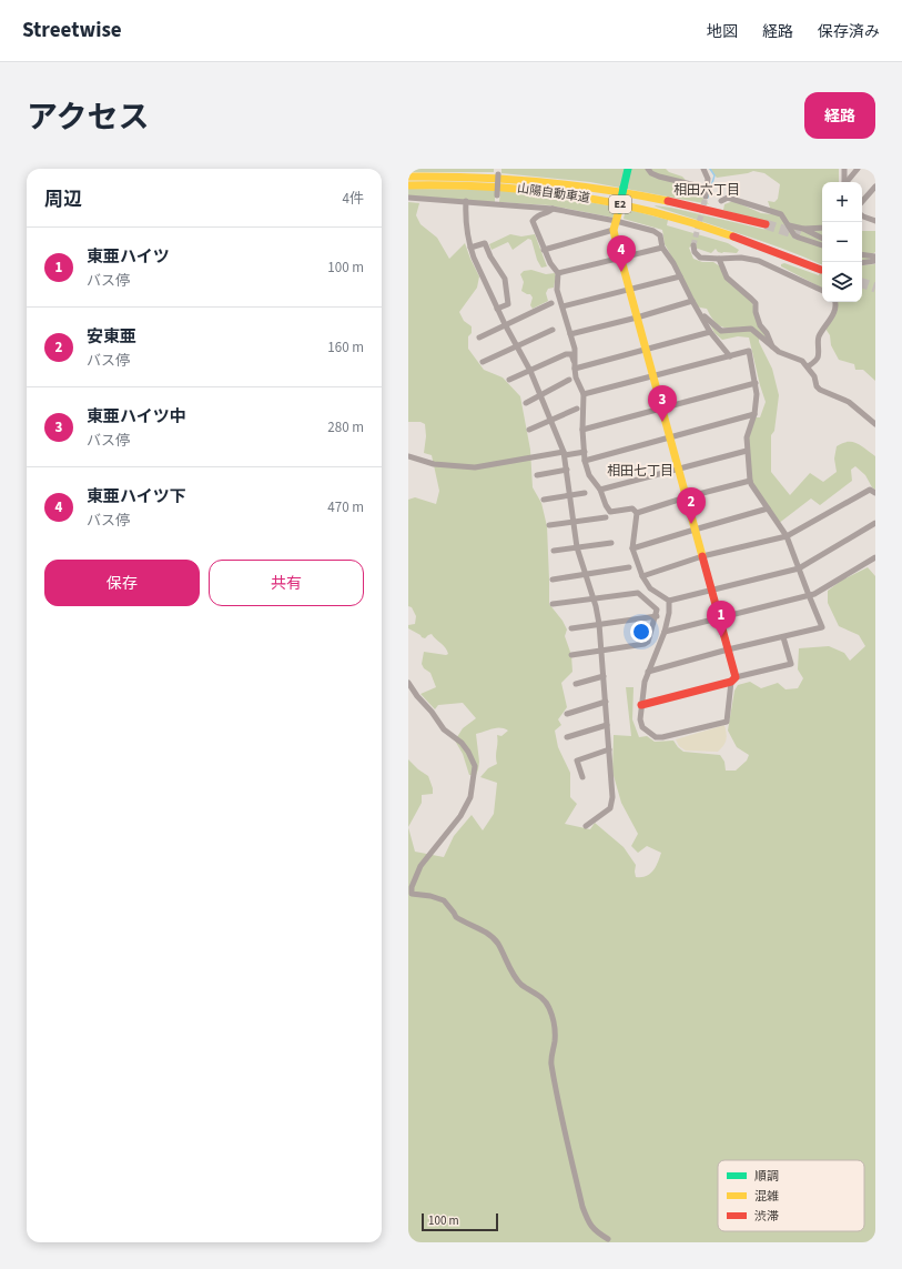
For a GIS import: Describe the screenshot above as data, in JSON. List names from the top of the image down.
{
  "streets": {
    "main road": ["山陽自動車道", "E2"]
  },
  "districts": ["相田六丁目", "相田七丁目"],
  "legend": ["順調", "混雑", "渋滞"],
  "scale_bar": "100 m",
  "page": {
    "header": "Streetwise",
    "nav": ["地図", "経路", "保存済み"],
    "title": "アクセス",
    "buttons": [
      "経路",
      ["保存", "共有"]
    ],
    "heading": ["周辺", "4件"],
    "map_buttons": ["+", "−"],
    "list": [
      {
        "mark": "1",
        "name": "東亜ハイツ",
        "note": "バス停",
        "value": "100 m"
      },
      {
        "mark": "2",
        "name": "安東亜",
        "note": "バス停",
        "value": "160 m"
      },
      {
        "mark": "3",
        "name": "東亜ハイツ中",
        "note": "バス停",
        "value": "280 m"
      },
      {
        "mark": "4",
        "name": "東亜ハイツ下",
        "note": "バス停",
        "value": "470 m"
      }
    ],
    "pins": [
      "4",
      "3",
      "2",
      "1"
    ],
    "scale": "100 m"
  }
}
